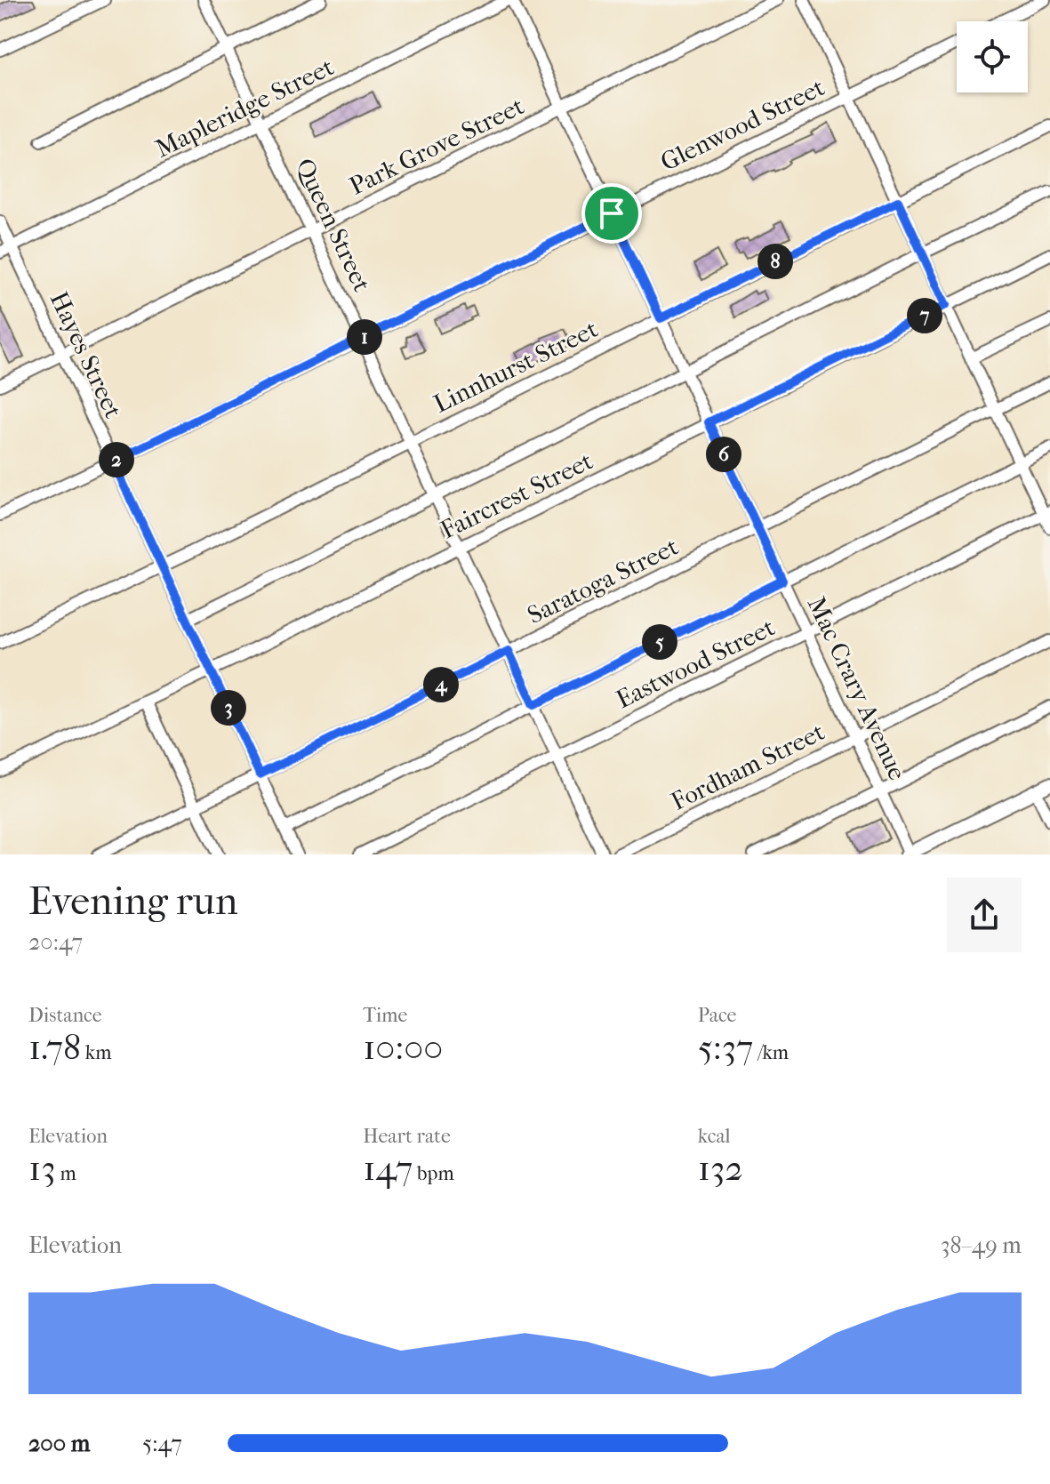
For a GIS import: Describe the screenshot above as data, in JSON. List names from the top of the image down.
{
  "streets": {
    "street": [
      "Mapleridge Street",
      "Glenwood Street",
      "Park Grove Street",
      "Queen Street",
      "Hayes Street",
      "Linnhurst Street",
      "Faircrest Street",
      "Saratoga Street",
      "Eastwood Street",
      "Mac Crary Avenue",
      "Fordham Street"
    ]
  },
  "crossings": [
    ["Mapleridge Street", "Queen Street"],
    ["Mapleridge Street", "Hayes Street"],
    ["Mapleridge Street", "Mac Crary Avenue"],
    ["Glenwood Street", "Queen Street"],
    ["Glenwood Street", "Hayes Street"],
    ["Glenwood Street", "Mac Crary Avenue"],
    ["Park Grove Street", "Queen Street"],
    ["Park Grove Street", "Hayes Street"],
    ["Park Grove Street", "Mac Crary Avenue"],
    ["Queen Street", "Linnhurst Street"],
    ["Queen Street", "Faircrest Street"],
    ["Queen Street", "Saratoga Street"],
    ["Queen Street", "Eastwood Street"],
    ["Hayes Street", "Linnhurst Street"],
    ["Hayes Street", "Faircrest Street"],
    ["Hayes Street", "Saratoga Street"],
    ["Linnhurst Street", "Mac Crary Avenue"],
    ["Faircrest Street", "Mac Crary Avenue"],
    ["Saratoga Street", "Mac Crary Avenue"],
    ["Eastwood Street", "Mac Crary Avenue"],
    ["Mac Crary Avenue", "Fordham Street"]
  ],
  "page": {
    "pins": [
      "8",
      "7",
      "1",
      "6",
      "2",
      "5",
      "4",
      "3"
    ],
    "heading": ["Evening run", "20:47"],
    "stats": [
      ["Distance", "1.78 km"],
      ["Time", "10:00"],
      ["Pace", "5:37 /km"],
      ["Elevation", "13 m"],
      ["Heart rate", "147 bpm"],
      ["kcal", "132"]
    ],
    "chart": ["Elevation", "38–49 m"],
    "list": [
      {
        "name": "200 m",
        "note": "5:47"
      }
    ]
  }
}
